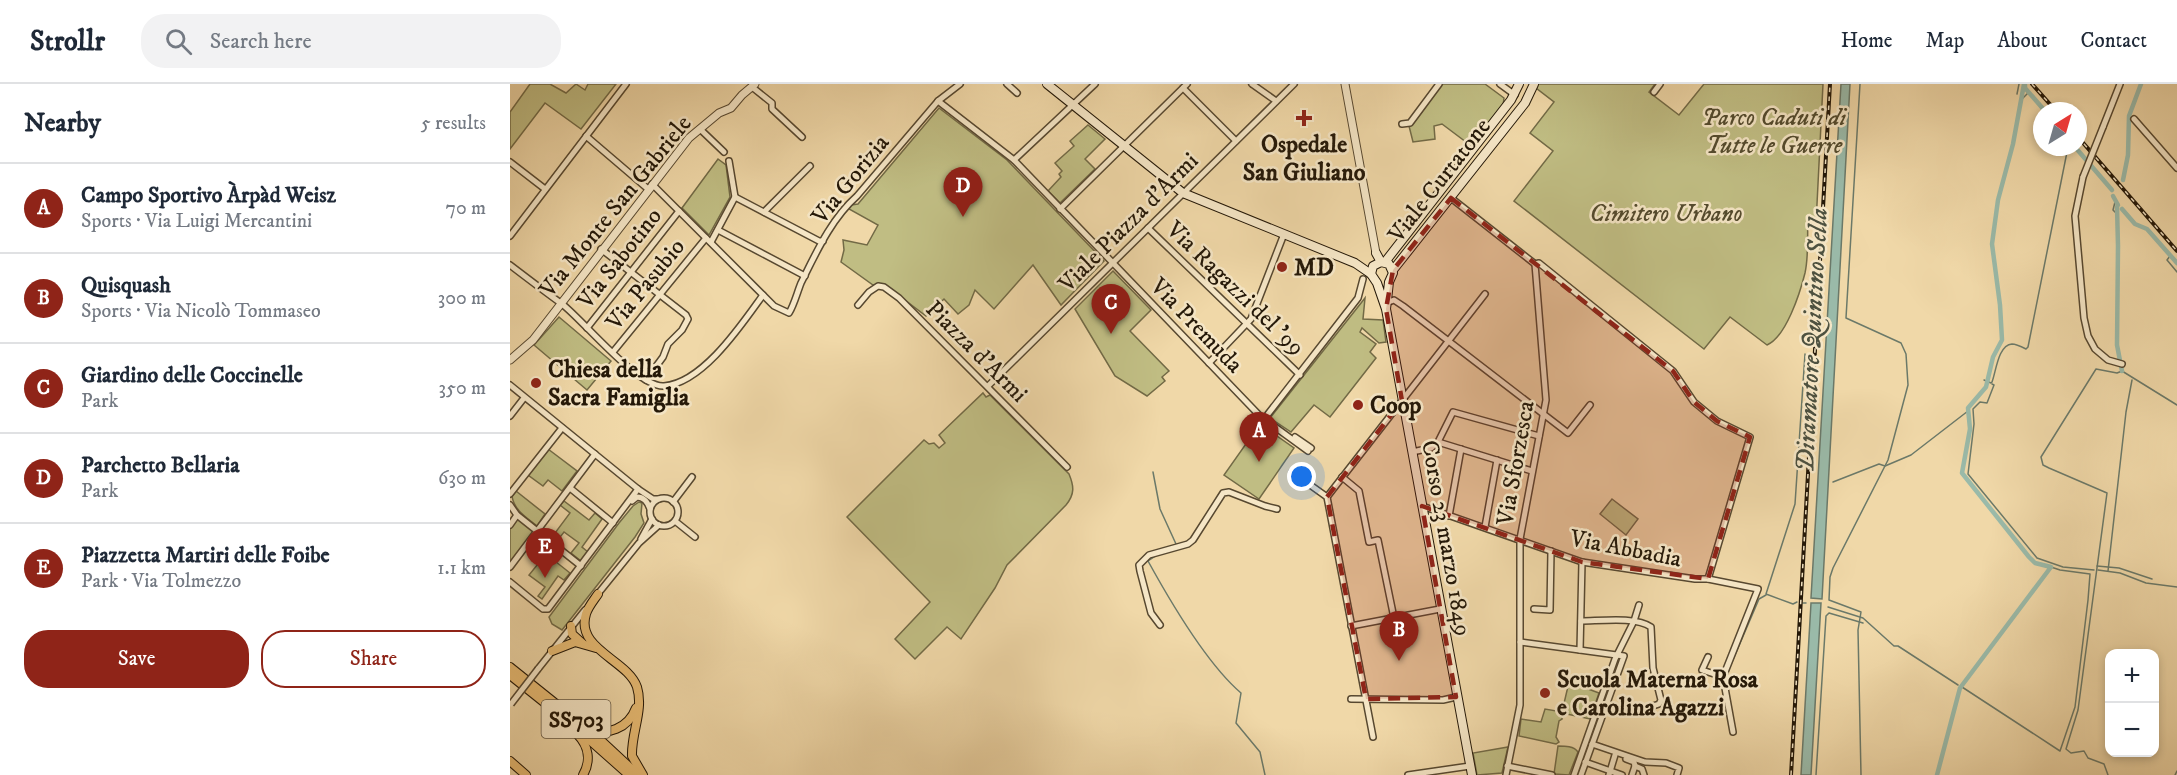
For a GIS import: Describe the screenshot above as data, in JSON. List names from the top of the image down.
{
  "streets": {
    "highway": ["SS703"],
    "main road": ["Viale Curtatone", "Corso 23 marzo 1849"],
    "street": [
      "Via Gorizia",
      "Via Monte San Gabriele",
      "Viale Piazza d'Armi",
      "Via Sabotino",
      "Via Pasubio",
      "Via Ragazzi del '99",
      "Via Premuda",
      "Piazza d'Armi",
      "Via Sforzesca",
      "Via Abbadia"
    ]
  },
  "crossings": [
    ["Via Gorizia", "Via Premuda"],
    ["Viale Curtatone", "Corso 23 marzo 1849"],
    ["Viale Piazza d'Armi", "Via Ragazzi del '99"],
    ["Viale Piazza d'Armi", "Via Premuda"],
    ["Viale Piazza d'Armi", "Piazza d'Armi"],
    ["Via Sforzesca", "Via Abbadia"],
    ["Corso 23 marzo 1849", "Via Abbadia"]
  ],
  "water": ["Diramatore Quintino Sella"],
  "parks": ["Parco Caduti di Tutte le Guerre", "Cimitero Urbano"],
  "places": {
    "health": ["Ospedale San Giuliano"],
    "other": [
      "MD",
      "Chiesa della Sacra Famiglia",
      "Coop",
      "Scuola Materna Rosa e Carolina Agazzi"
    ]
  },
  "north": "top right",
  "page": {
    "header": "Strollr",
    "search": "Search here",
    "nav": [
      "Home",
      "Map",
      "About",
      "Contact"
    ],
    "heading": ["Nearby", "5 results"],
    "list": [
      {
        "mark": "A",
        "name": "Campo Sportivo Àrpàd Weisz",
        "note": "Sports · Via Luigi Mercantini",
        "value": "70 m"
      },
      {
        "mark": "B",
        "name": "Quisquash",
        "note": "Sports · Via Nicolò Tommaseo",
        "value": "300 m"
      },
      {
        "mark": "C",
        "name": "Giardino delle Coccinelle",
        "note": "Park",
        "value": "350 m"
      },
      {
        "mark": "D",
        "name": "Parchetto Bellaria",
        "note": "Park",
        "value": "630 m"
      },
      {
        "mark": "E",
        "name": "Piazzetta Martiri delle Foibe",
        "note": "Park · Via Tolmezzo",
        "value": "1.1 km"
      }
    ],
    "pins": [
      "D",
      "C",
      "A",
      "E",
      "B"
    ],
    "buttons": ["Save", "Share"],
    "map_buttons": ["+", "−"]
  }
}
